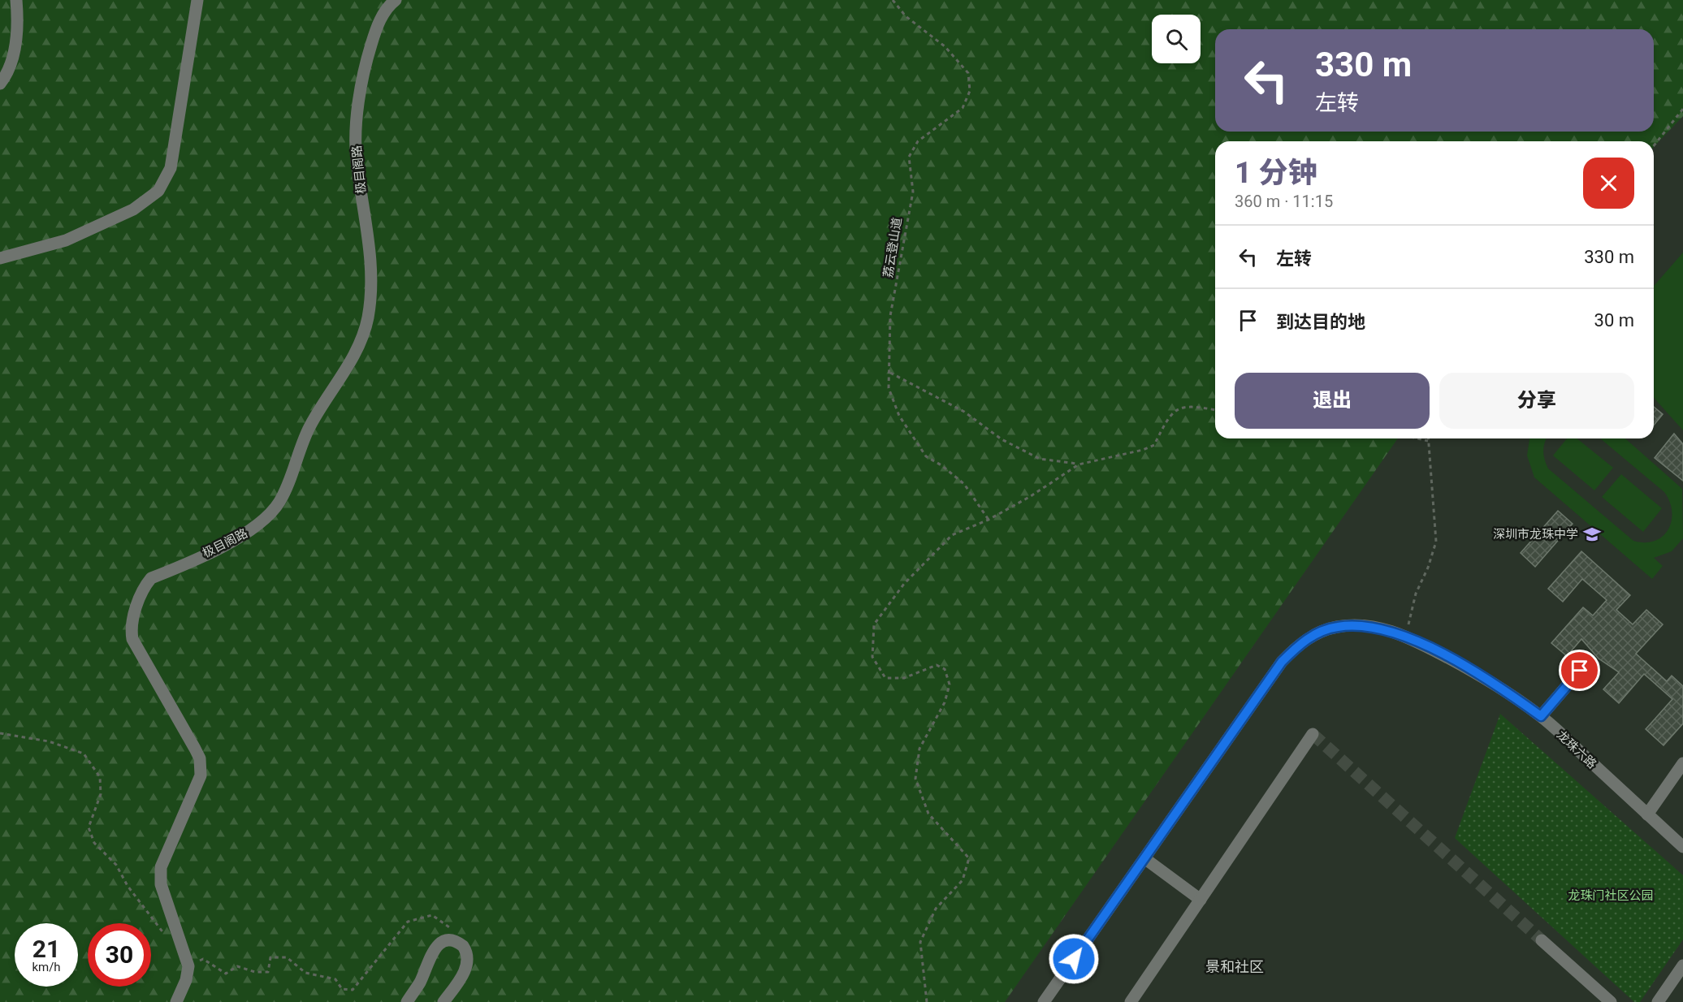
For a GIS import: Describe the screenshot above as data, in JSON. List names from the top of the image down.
{
  "streets": {
    "street": ["极目阁路", "龙珠六路"],
    "path": ["荔云登山道"]
  },
  "districts": ["景和社区"],
  "parks": ["龙珠门社区公园"],
  "places": {
    "school or university": ["深圳市龙珠中学"]
  },
  "page": {
    "turn": ["330 m", "左转"],
    "heading": ["1 分钟", "360 m · 11:15"],
    "list": [
      {
        "name": "左转",
        "value": "330 m"
      },
      {
        "name": "到达目的地",
        "value": "30 m"
      }
    ],
    "buttons": ["退出", "分享"],
    "speed": "21 km/h",
    "limit": "30"
  }
}
